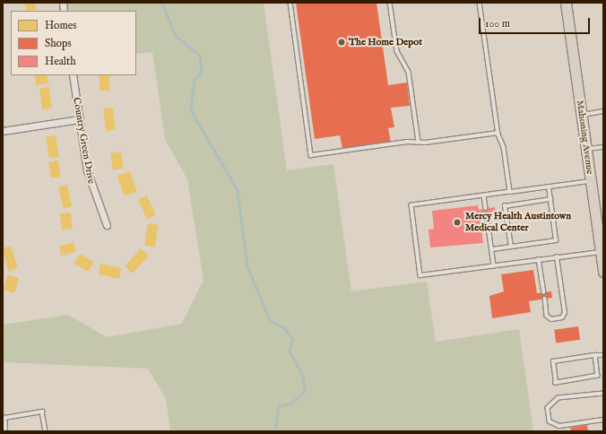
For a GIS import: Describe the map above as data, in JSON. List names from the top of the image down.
{
  "streets": {
    "main road": ["Mahoning Avenue"],
    "street": ["Country Green Drive"]
  },
  "places": ["The Home Depot", "Mercy Health Austintown Medical Center"],
  "legend": ["Homes", "Shops", "Health"],
  "scale_bar": "100 m"
}
